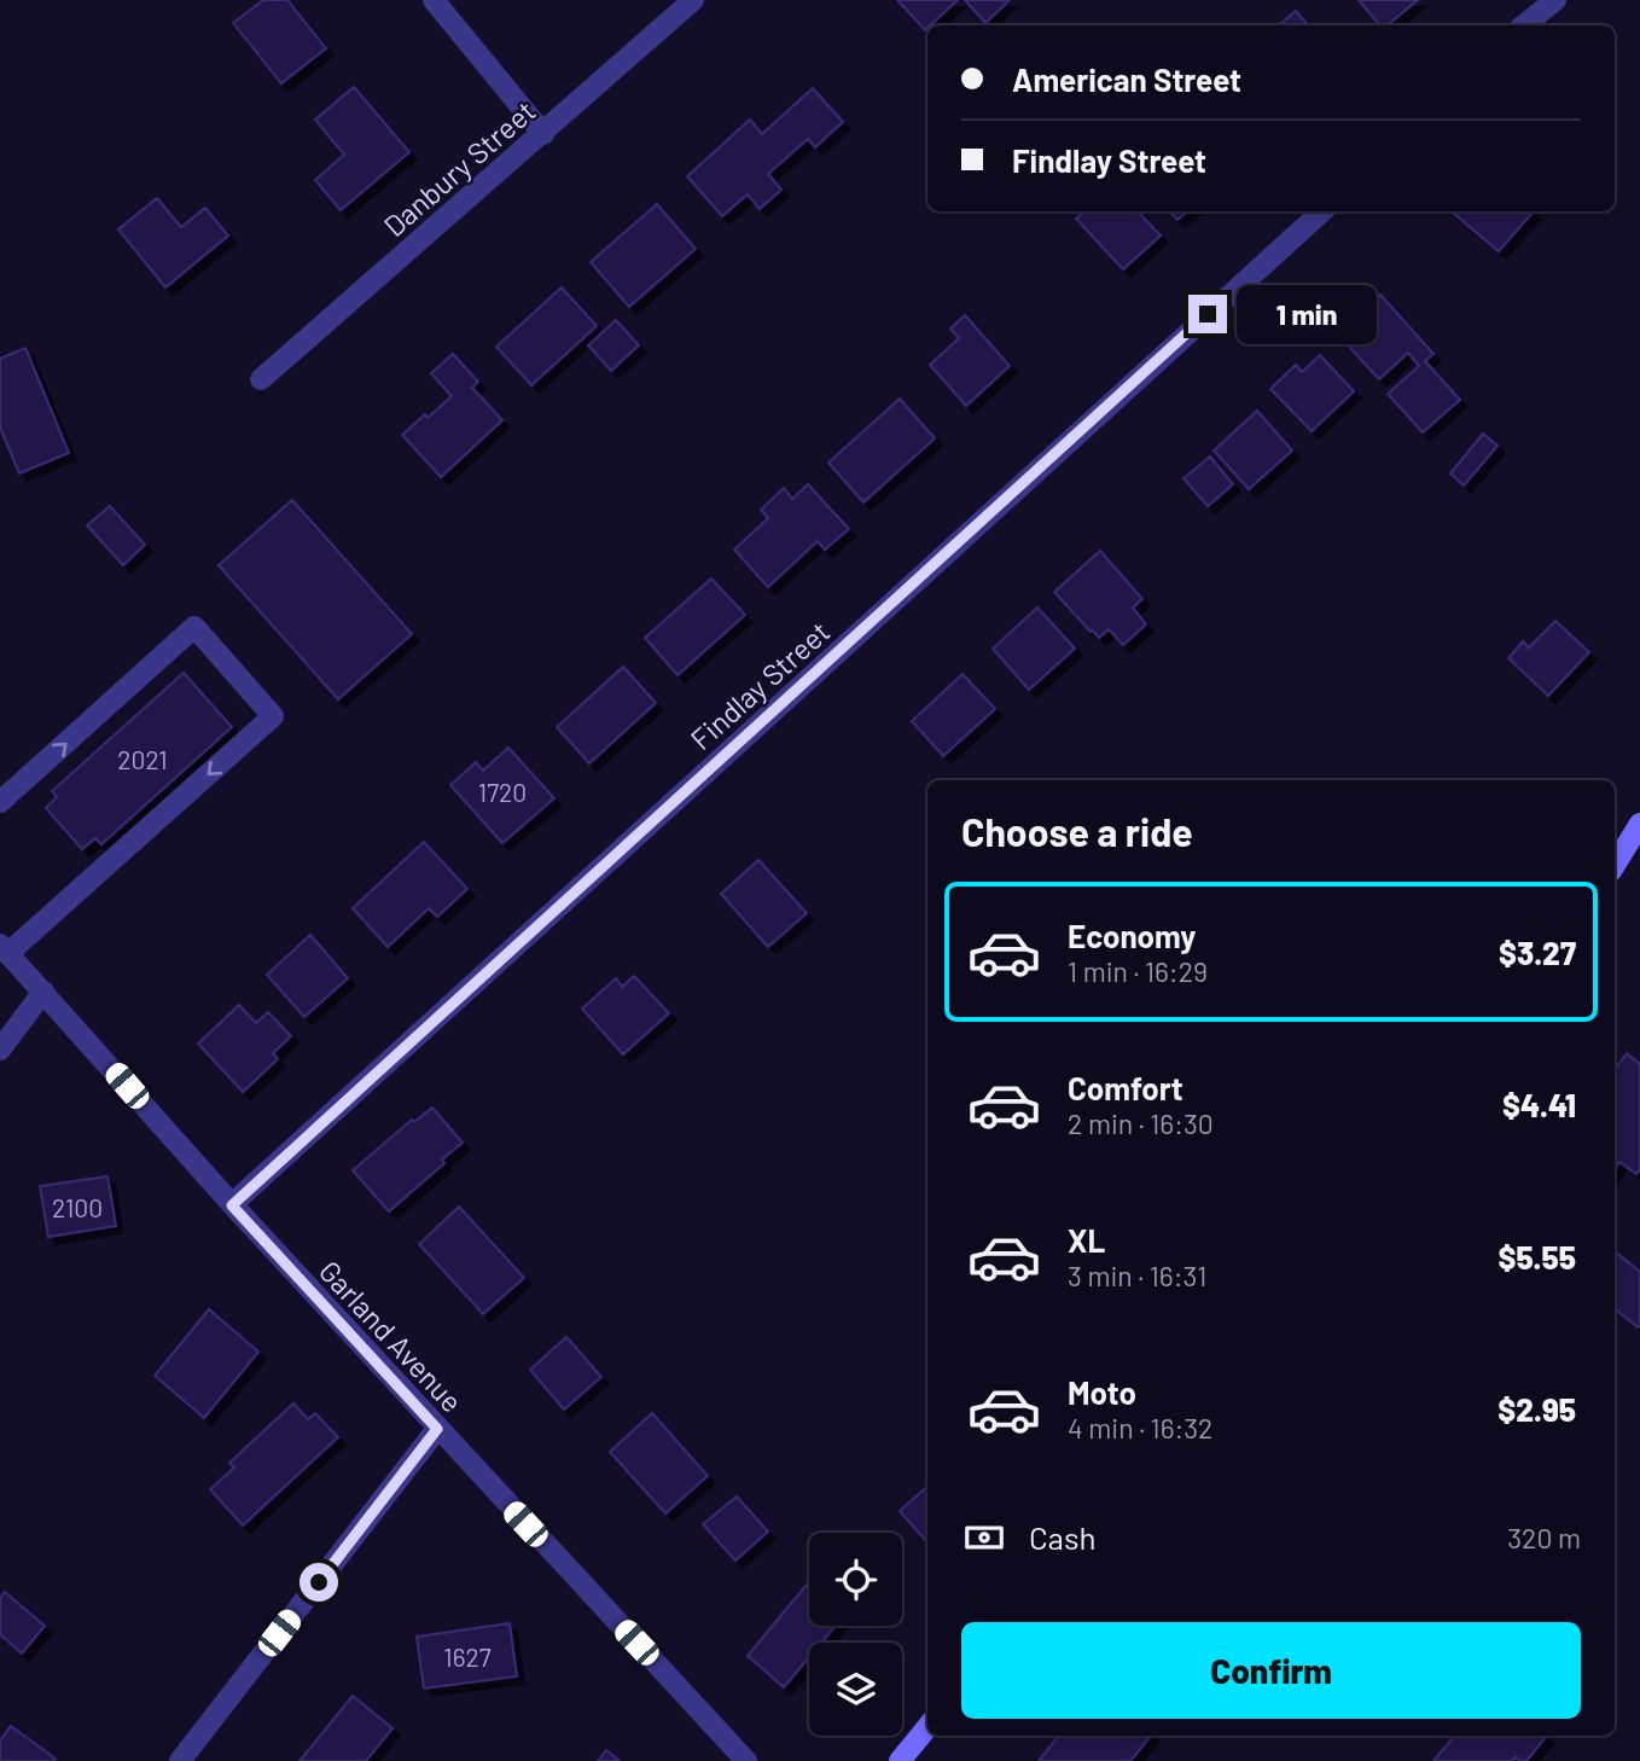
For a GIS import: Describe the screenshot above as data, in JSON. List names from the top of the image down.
{
  "streets": {
    "street": ["Danbury Street", "Findlay Street", "Garland Avenue"]
  },
  "crossings": [
    ["Findlay Street", "Garland Avenue"]
  ],
  "house_numbers": [
    "2021",
    "1720",
    "2100",
    "1627"
  ],
  "page": {
    "banner": ["American Street", "Findlay Street"],
    "bubble": "1 min",
    "heading": "Choose a ride",
    "list": [
      {
        "name": "Economy",
        "note": "1 min · 16:29",
        "value": "$3.27"
      },
      {
        "name": "Comfort",
        "note": "2 min · 16:30",
        "value": "$4.41"
      },
      {
        "name": "XL",
        "note": "3 min · 16:31",
        "value": "$5.55"
      },
      {
        "name": "Moto",
        "note": "4 min · 16:32",
        "value": "$2.95"
      }
    ],
    "pay": ["Cash", "320 m"],
    "buttons": "Confirm"
  }
}
